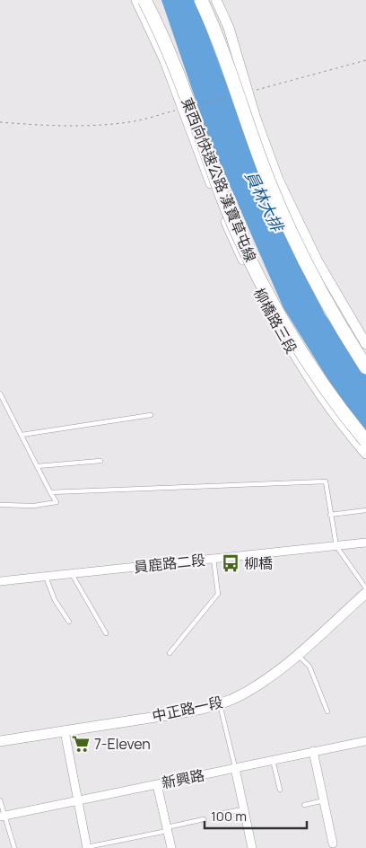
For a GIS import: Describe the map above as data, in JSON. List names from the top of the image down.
{
  "streets": {
    "highway": ["東西向快速公路 漢寶草屯線"],
    "main road": ["柳橋路三段", "中正路一段"],
    "street": ["員鹿路二段", "新興路"]
  },
  "water": ["員林大排"],
  "places": {
    "bus stop": ["柳橋"],
    "supermarket": ["7-Eleven"]
  },
  "scale_bar": "100 m"
}
